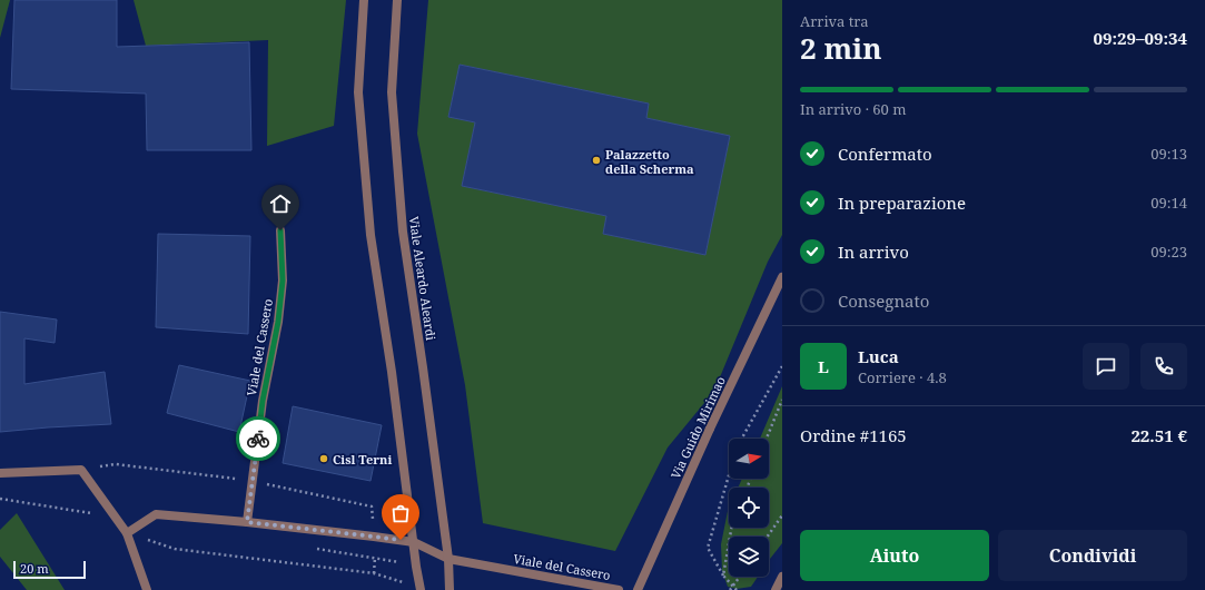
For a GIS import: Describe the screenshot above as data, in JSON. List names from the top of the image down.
{
  "streets": {
    "street": ["Viale Aleardo Aleardi", "Viale del Cassero", "Via Guido Mirimao"]
  },
  "crossings": [
    ["Viale Aleardo Aleardi", "Viale del Cassero"]
  ],
  "places": ["Palazzetto della Scherma", "Cisl Terni"],
  "scale_bar": "20 m",
  "north": "right",
  "page": {
    "heading": ["2 min", "Arriva tra", "09:29–09:34"],
    "panel": [
      "Luca",
      "Corriere · 4.8",
      "Ordine #1165",
      "22.51 €"
    ],
    "bar": "In arrivo · 60 m",
    "list": [
      ["Confermato", "09:13"],
      ["In preparazione", "09:14"],
      ["In arrivo", "09:23"],
      "Consegnato"
    ],
    "round": "L",
    "buttons": ["Aiuto", "Condividi"],
    "scale": "20 m"
  }
}
